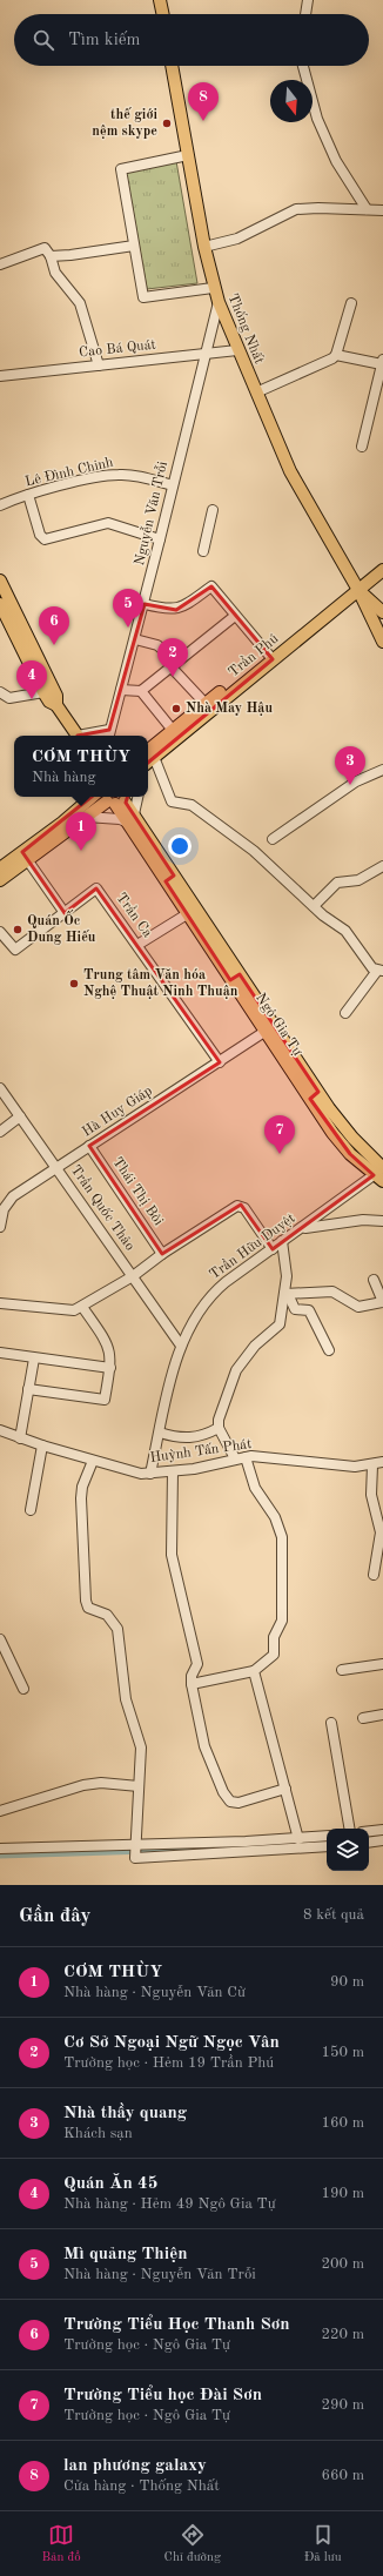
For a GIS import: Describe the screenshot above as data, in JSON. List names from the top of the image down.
{
  "streets": {
    "main road": ["Thống Nhất", "Trần Phú", "Ngô Gia Tự"],
    "street": [
      "Cao Bá Quát",
      "Lê Đình Chinh",
      "Nguyễn Văn Trỗi",
      "Trần Ca",
      "Hà Huy Giáp",
      "Thái Thị Bôi",
      "Trần Quốc Thảo",
      "Trần Hữu Duyệt",
      "Huỳnh Tấn Phát"
    ]
  },
  "crossings": [
    ["Thống Nhất", "Cao Bá Quát"],
    ["Thống Nhất", "Nguyễn Văn Trỗi"],
    ["Thống Nhất", "Trần Phú"],
    ["Cao Bá Quát", "Nguyễn Văn Trỗi"],
    ["Lê Đình Chinh", "Nguyễn Văn Trỗi"],
    ["Trần Ca", "Hà Huy Giáp"],
    ["Ngô Gia Tự", "Hà Huy Giáp"],
    ["Ngô Gia Tự", "Trần Hữu Duyệt"],
    ["Hà Huy Giáp", "Thái Thị Bôi"],
    ["Hà Huy Giáp", "Trần Quốc Thảo"],
    ["Trần Quốc Thảo", "Trần Hữu Duyệt"],
    ["Trần Hữu Duyệt", "Huỳnh Tấn Phát"]
  ],
  "places": [
    "thế giới nệm skype",
    "Nhà May Hậu",
    "Quán Ốc Dung Hiếu",
    "Trung tâm Văn hóa Nghệ Thuật Ninh Thuận"
  ],
  "north": "bottom",
  "page": {
    "search": "Tìm kiếm",
    "pins": [
      "8",
      "5",
      "6",
      "2",
      "4",
      "3",
      "1",
      "7"
    ],
    "popup": ["CƠM THÙY", "Nhà hàng"],
    "heading": ["Gần đây", "8 kết quả"],
    "list": [
      {
        "mark": "1",
        "name": "CƠM THÙY",
        "note": "Nhà hàng · Nguyễn Văn Cừ",
        "value": "90 m"
      },
      {
        "mark": "2",
        "name": "Cơ Sở Ngoại Ngữ Ngọc Vân",
        "note": "Trường học · Hẻm 19 Trần Phú",
        "value": "150 m"
      },
      {
        "mark": "3",
        "name": "Nhà thầy quang",
        "note": "Khách sạn",
        "value": "160 m"
      },
      {
        "mark": "4",
        "name": "Quán Ăn 45",
        "note": "Nhà hàng · Hẻm 49 Ngô Gia Tự",
        "value": "190 m"
      },
      {
        "mark": "5",
        "name": "Mì quảng Thiện",
        "note": "Nhà hàng · Nguyễn Văn Trỗi",
        "value": "200 m"
      },
      {
        "mark": "6",
        "name": "Trường Tiểu Học Thanh Sơn",
        "note": "Trường học · Ngô Gia Tự",
        "value": "220 m"
      },
      {
        "mark": "7",
        "name": "Trường Tiểu học Đài Sơn",
        "note": "Trường học · Ngô Gia Tự",
        "value": "290 m"
      },
      {
        "mark": "8",
        "name": "lan phương galaxy",
        "note": "Cửa hàng · Thống Nhất",
        "value": "660 m"
      }
    ],
    "nav": ["Bản đồ", "Chỉ đường", "Đã lưu"]
  }
}
